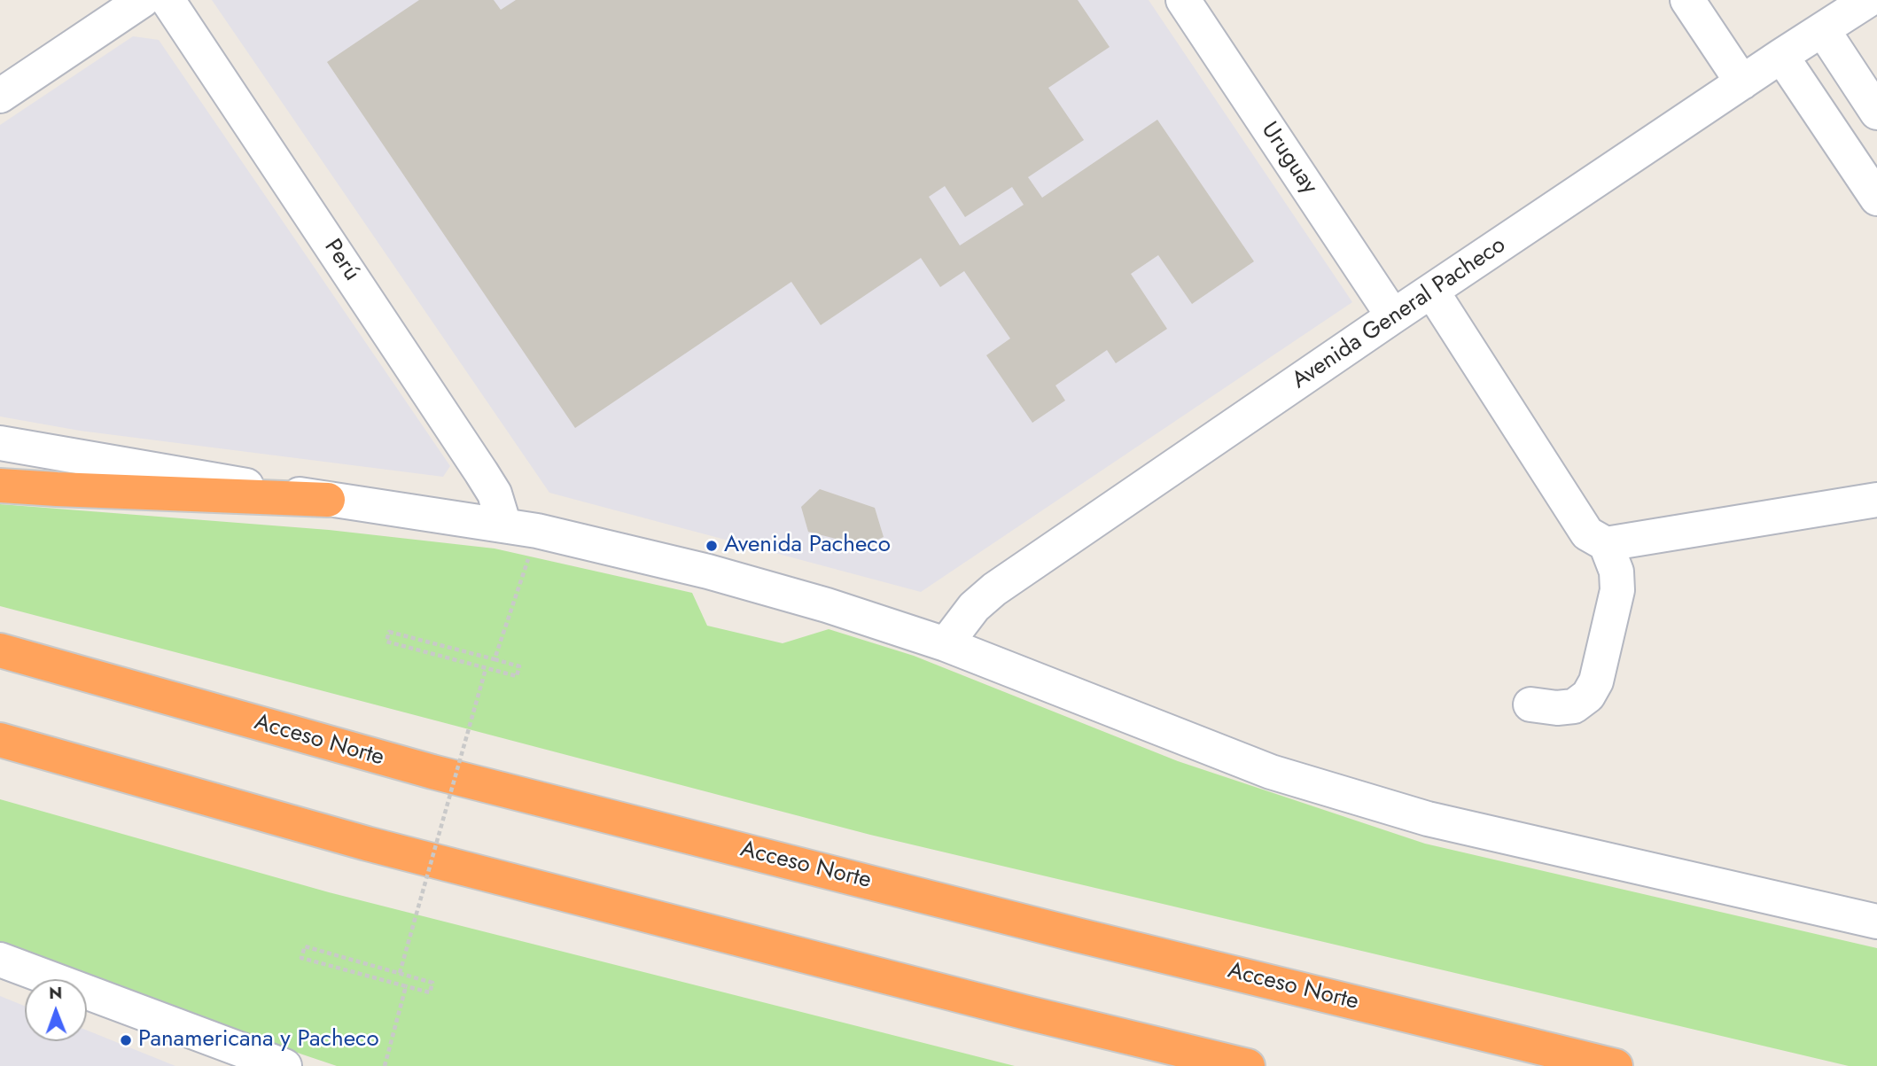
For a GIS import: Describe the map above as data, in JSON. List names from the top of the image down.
{
  "streets": {
    "highway": ["Acceso Norte"],
    "street": ["Uruguay", "Perú", "Avenida General Pacheco"]
  },
  "crossings": [
    ["Uruguay", "Avenida General Pacheco"]
  ],
  "places": ["Avenida Pacheco", "Panamericana y Pacheco"],
  "north": "top"
}
